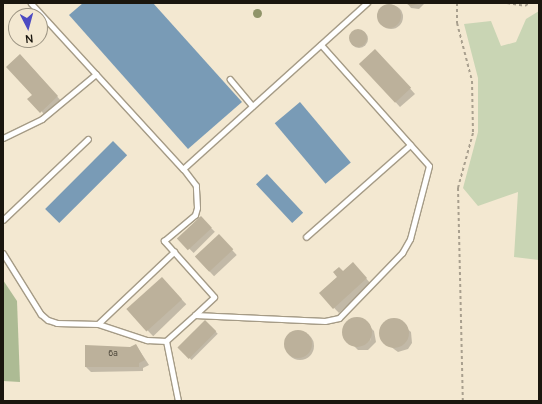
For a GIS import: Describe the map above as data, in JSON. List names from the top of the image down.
{
  "house_numbers": ["6a"],
  "north": "bottom"
}
